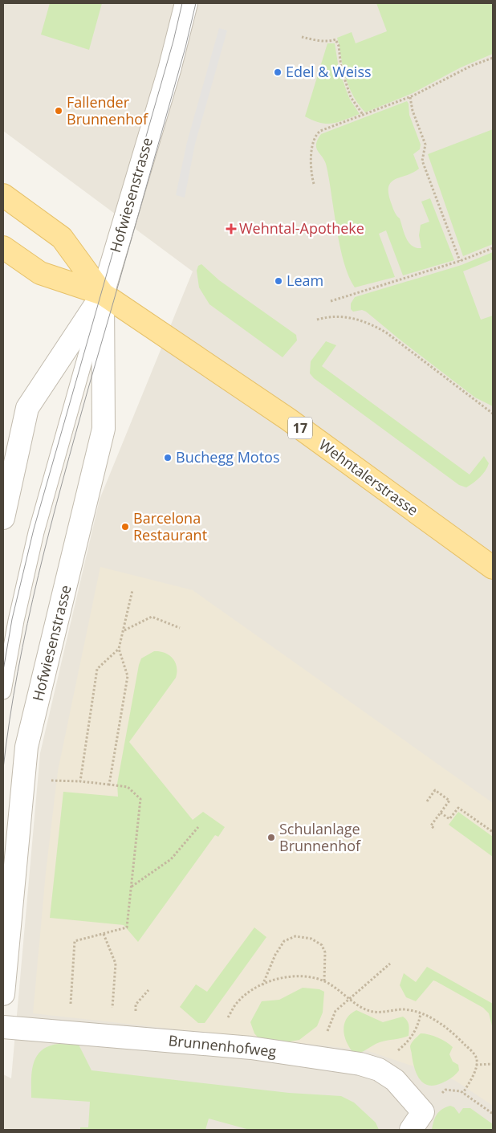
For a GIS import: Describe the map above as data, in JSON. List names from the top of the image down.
{
  "streets": {
    "main road": ["17", "Wehntalerstrasse"],
    "street": ["Hofwiesenstrasse", "Brunnenhofweg"]
  },
  "crossings": [
    ["Hofwiesenstrasse", "Wehntalerstrasse"]
  ],
  "places": {
    "other": [
      "Edel & Weiss",
      "Fallender Brunnenhof",
      "Leam",
      "Buchegg Motos",
      "Barcelona Restaurant",
      "Schulanlage Brunnenhof"
    ],
    "health": ["Wehntal-Apotheke"]
  }
}
